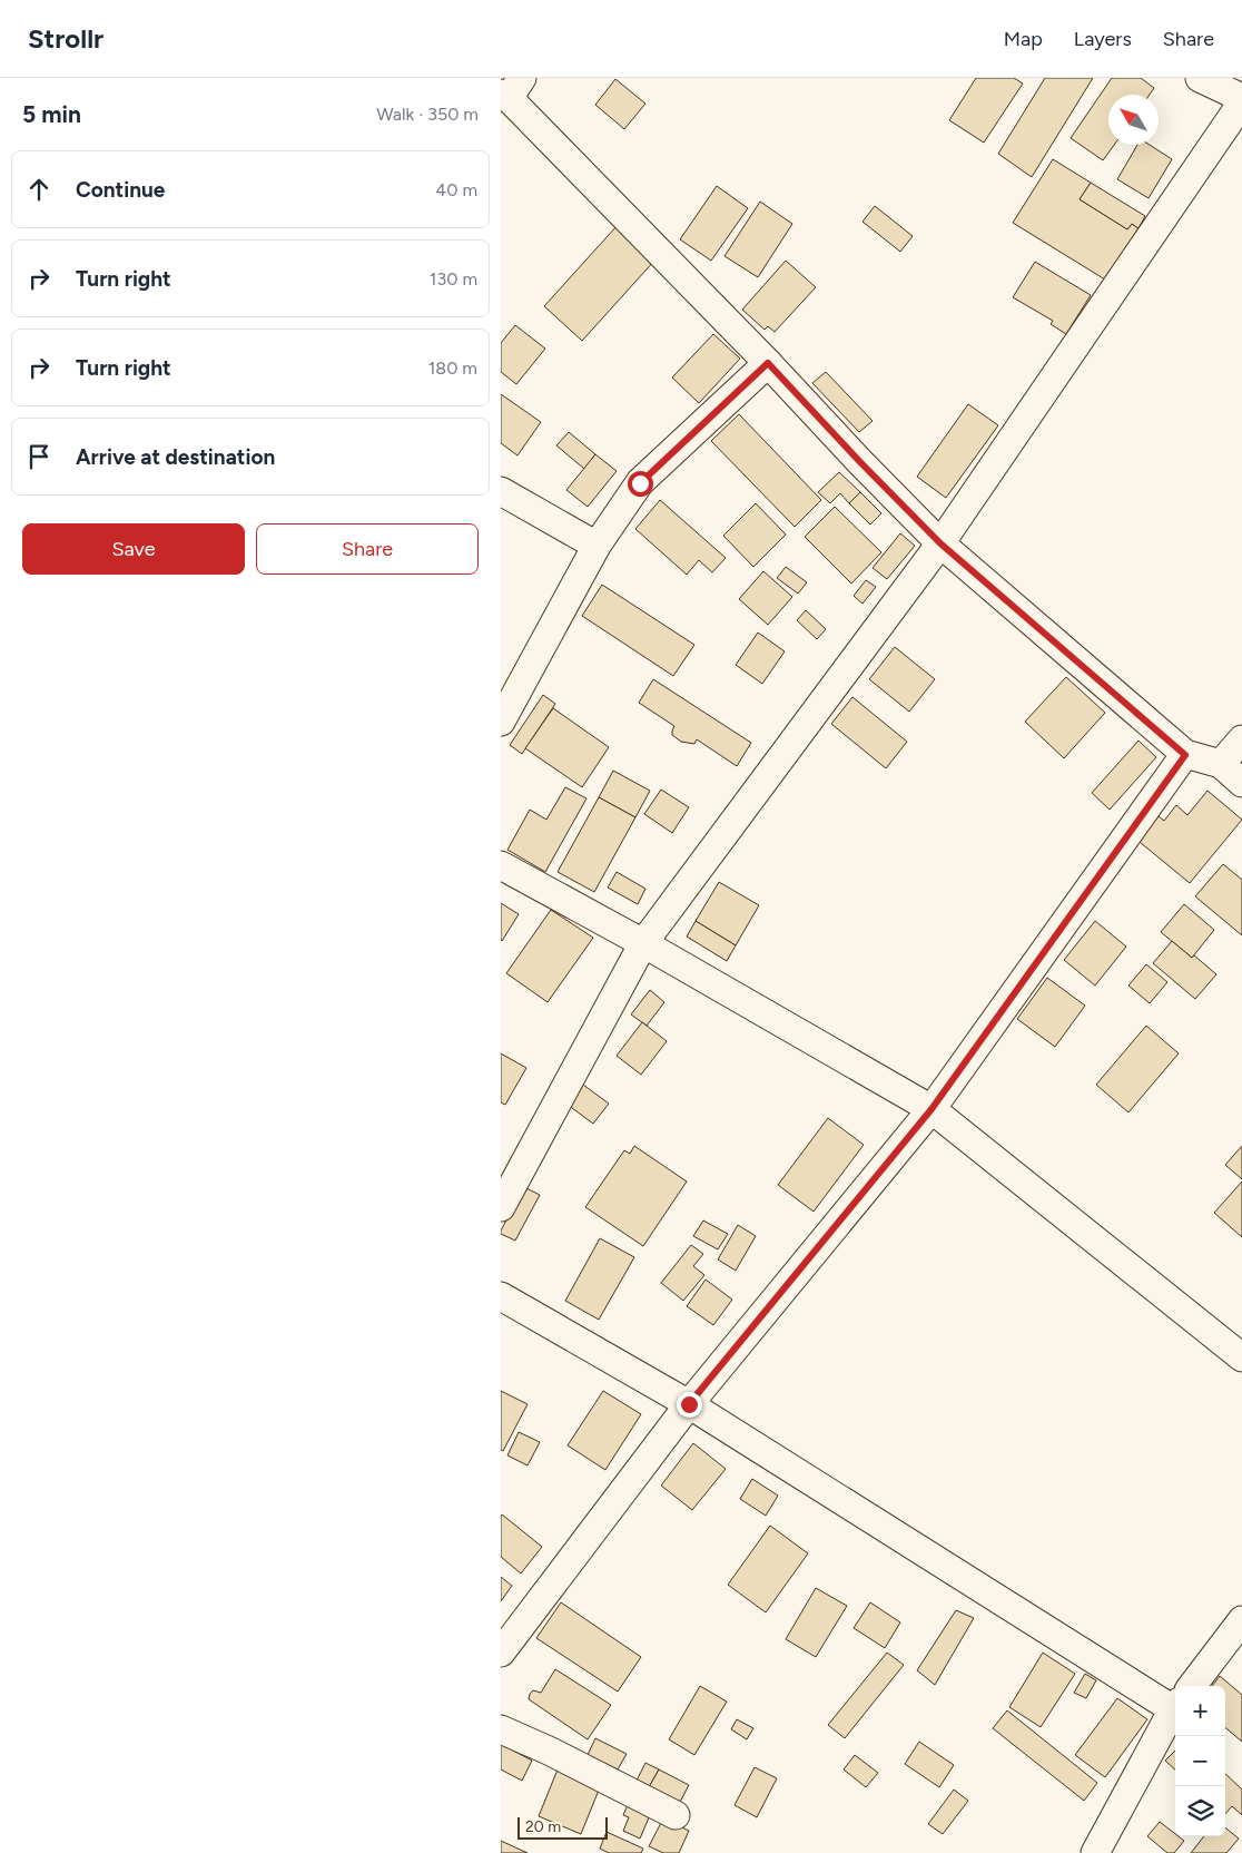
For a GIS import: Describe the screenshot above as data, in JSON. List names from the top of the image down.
{
  "scale_bar": "20 m",
  "north": "top left",
  "page": {
    "header": "Strollr",
    "nav": ["Map", "Layers", "Share"],
    "heading": ["5 min", "Walk · 350 m"],
    "list": [
      ["Continue", "40 m"],
      ["Turn right", "130 m"],
      ["Turn right", "180 m"],
      "Arrive at destination"
    ],
    "buttons": ["Save", "Share"],
    "map_buttons": ["+", "−"],
    "scale": "20 m"
  }
}
